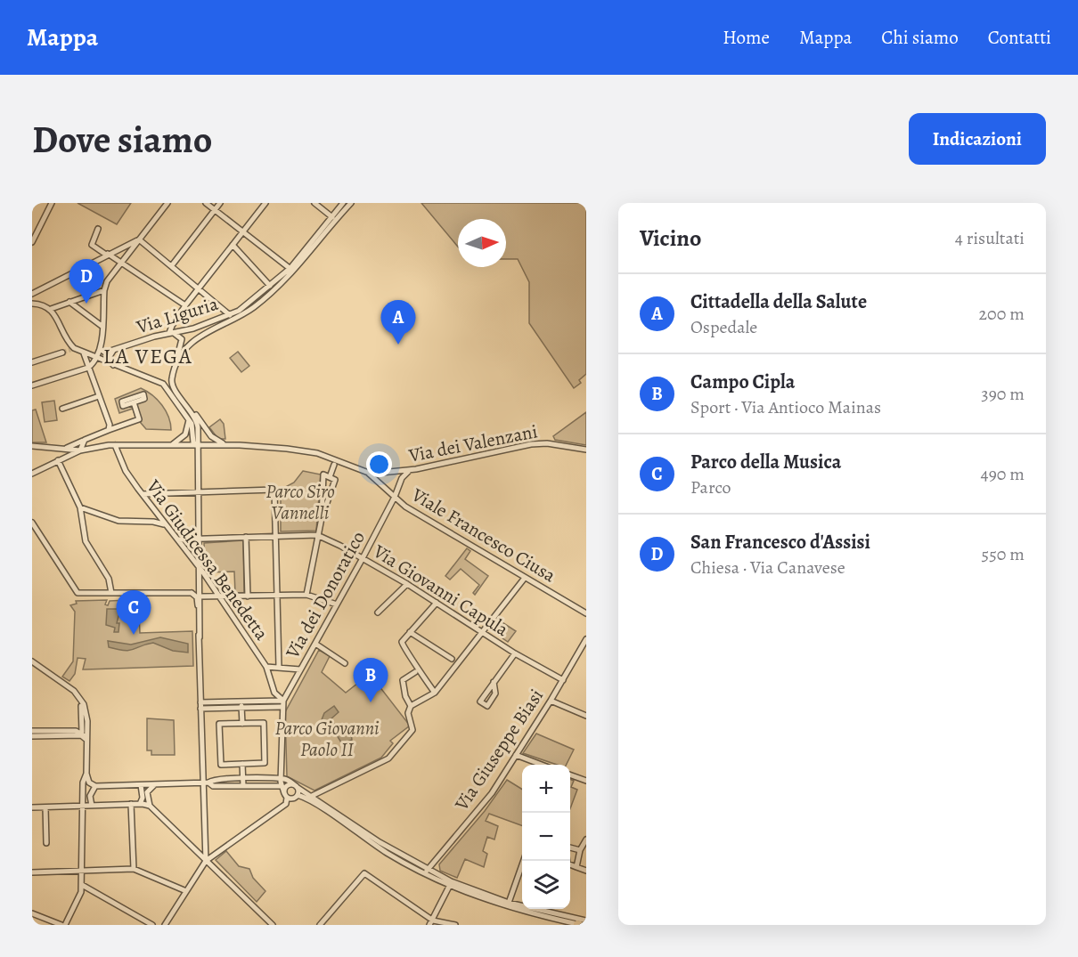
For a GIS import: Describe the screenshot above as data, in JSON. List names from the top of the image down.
{
  "streets": {
    "street": [
      "Via Liguria",
      "Via dei Valenzani",
      "Viale Francesco Ciusa",
      "Via Giudicessa Benedetta",
      "Via Giovanni Capula",
      "Via dei Donoratico",
      "Via Giuseppe Biasi"
    ]
  },
  "crossings": [
    ["Via dei Valenzani", "Viale Francesco Ciusa"],
    ["Viale Francesco Ciusa", "Via Giudicessa Benedetta"],
    ["Viale Francesco Ciusa", "Via dei Donoratico"],
    ["Via Giovanni Capula", "Via dei Donoratico"],
    ["Via Giovanni Capula", "Via Giuseppe Biasi"]
  ],
  "districts": ["LA VEGA"],
  "parks": ["Parco Siro Vannelli", "Parco Giovanni Paolo II"],
  "north": "right",
  "page": {
    "header": "Mappa",
    "nav": [
      "Home",
      "Mappa",
      "Chi siamo",
      "Contatti"
    ],
    "buttons": "Indicazioni",
    "title": "Dove siamo",
    "heading": ["Vicino", "4 risultati"],
    "pins": [
      "D",
      "A",
      "C",
      "B"
    ],
    "list": [
      {
        "mark": "A",
        "name": "Cittadella della Salute",
        "note": "Ospedale",
        "value": "200 m"
      },
      {
        "mark": "B",
        "name": "Campo Cipla",
        "note": "Sport · Via Antioco Mainas",
        "value": "390 m"
      },
      {
        "mark": "C",
        "name": "Parco della Musica",
        "note": "Parco",
        "value": "490 m"
      },
      {
        "mark": "D",
        "name": "San Francesco d'Assisi",
        "note": "Chiesa · Via Canavese",
        "value": "550 m"
      }
    ],
    "map_buttons": ["+", "−"]
  }
}
